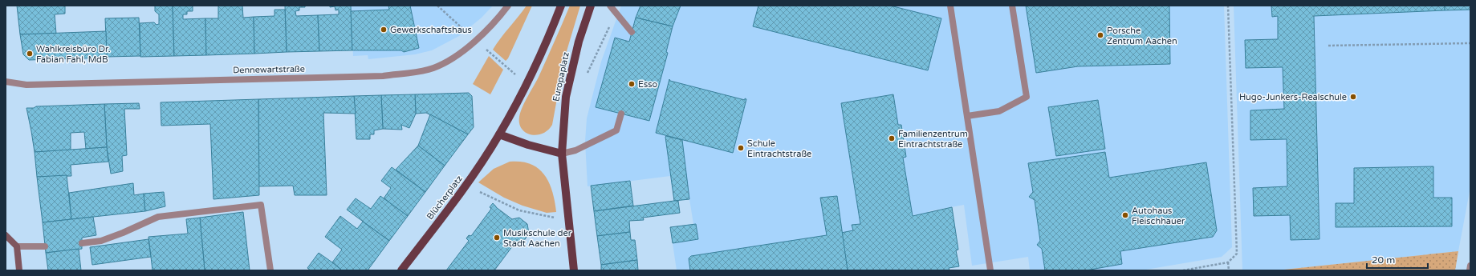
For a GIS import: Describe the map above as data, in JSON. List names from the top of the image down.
{
  "streets": {
    "main road": ["Europaplatz", "Blücherplatz"],
    "street": ["Dennewartstraße"]
  },
  "places": [
    "Gewerkschaftshaus",
    "Porsche Zentrum Aachen",
    "Wahlkreisbüro Dr. Fabian Fahl, MdB",
    "Esso",
    "Hugo-Junkers-Realschule",
    "Familienzentrum Eintrachtstraße",
    "Schule Eintrachtstraße",
    "Autohaus Fleischhauer",
    "Musikschule der Stadt Aachen"
  ],
  "scale_bar": "20 m"
}
